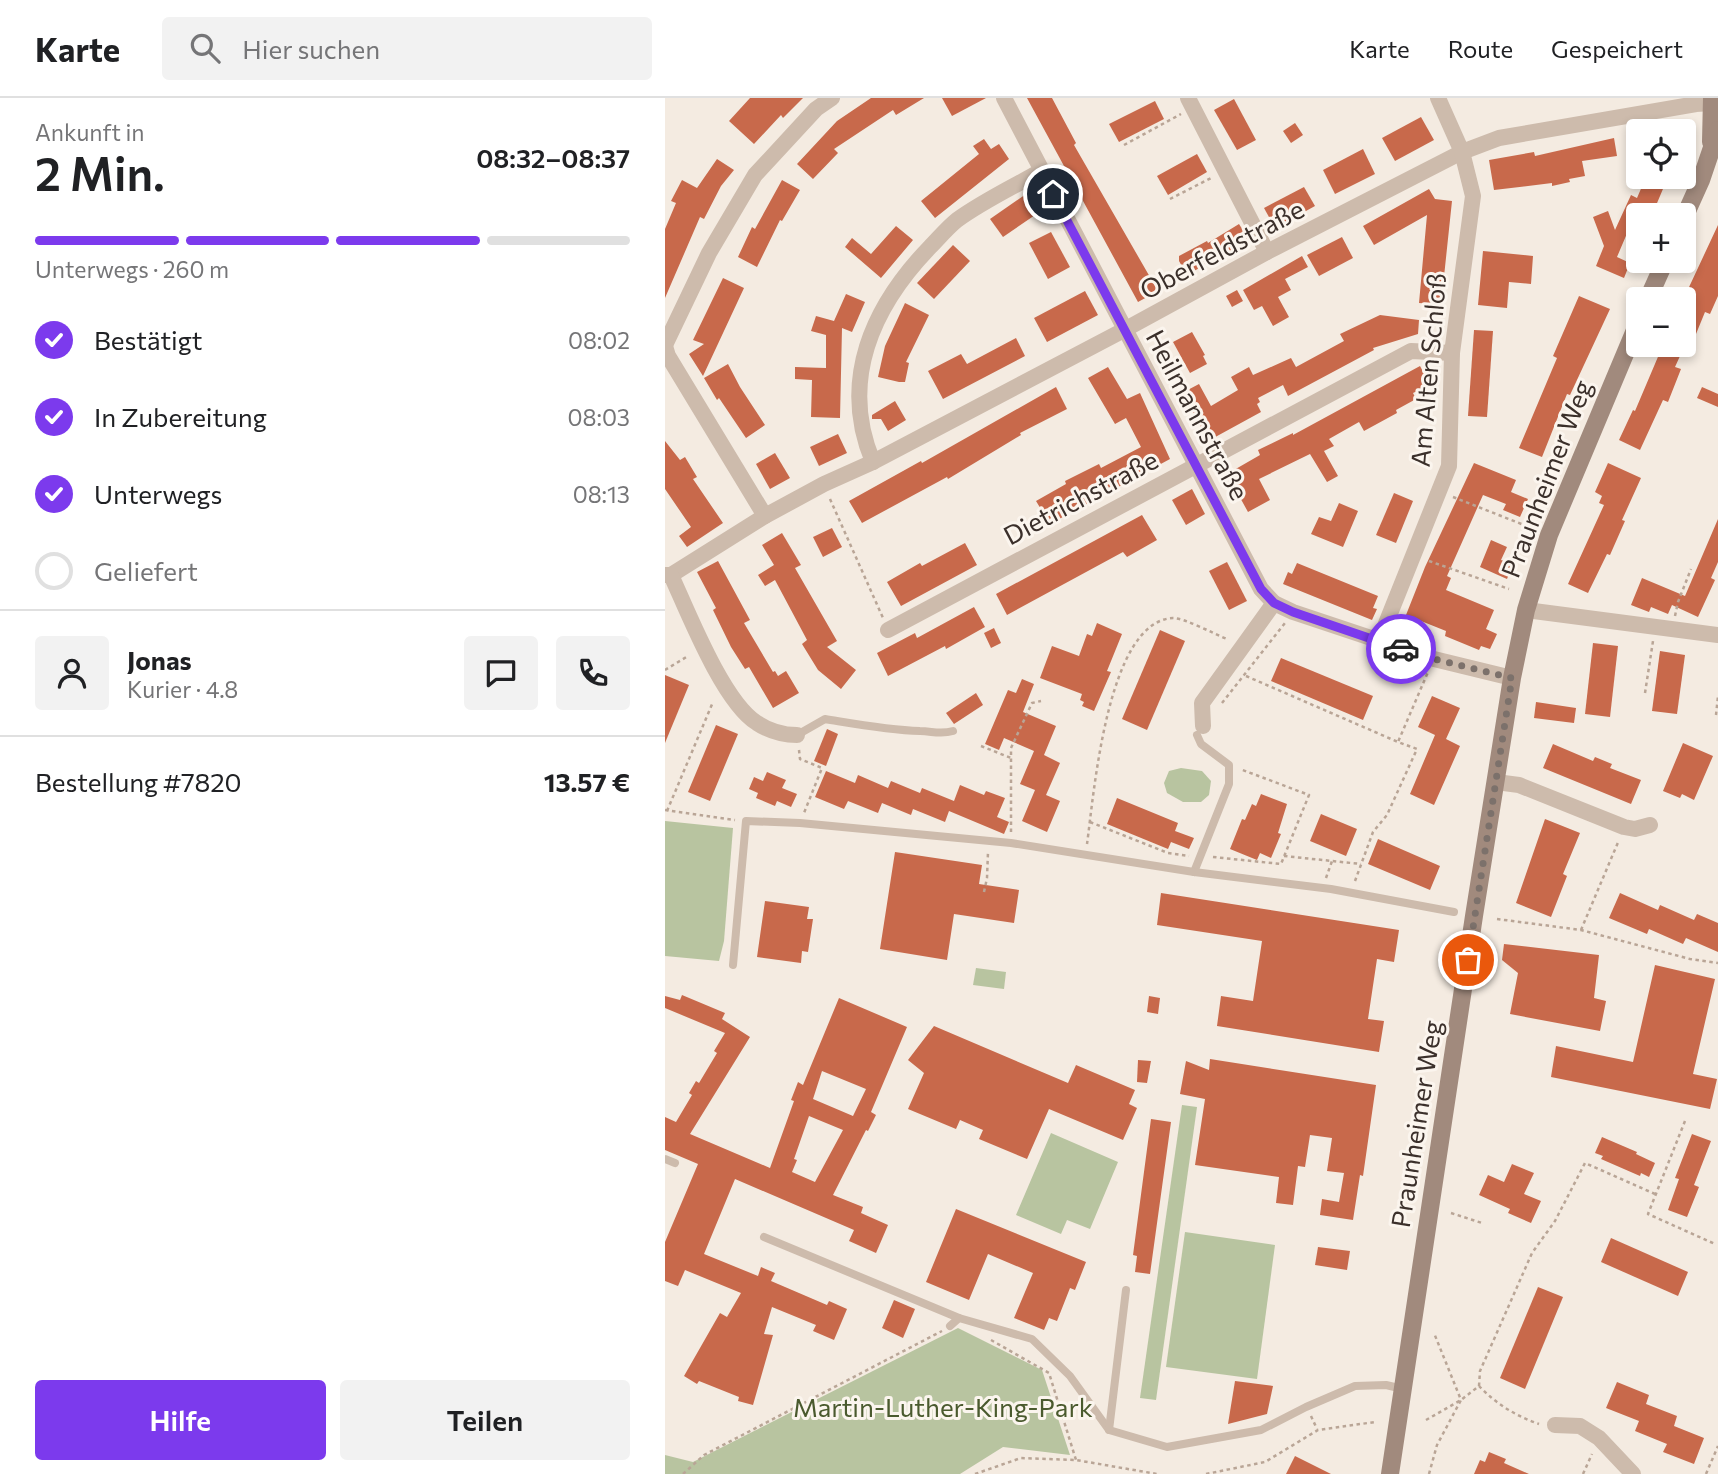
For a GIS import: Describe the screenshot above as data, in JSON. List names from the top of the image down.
{
  "streets": {
    "main road": ["Praunheimer Weg"],
    "street": [
      "Oberfeldstraße",
      "Am Alten Schloß",
      "Heilmannstraße",
      "Dietrichstraße"
    ]
  },
  "crossings": [
    ["Oberfeldstraße", "Am Alten Schloß"],
    ["Oberfeldstraße", "Heilmannstraße"],
    ["Am Alten Schloß", "Heilmannstraße"],
    ["Am Alten Schloß", "Dietrichstraße"],
    ["Heilmannstraße", "Praunheimer Weg"],
    ["Heilmannstraße", "Dietrichstraße"]
  ],
  "parks": ["Martin-Luther-King-Park"],
  "page": {
    "header": "Karte",
    "search": "Hier suchen",
    "nav": ["Karte", "Route", "Gespeichert"],
    "heading": ["2 Min.", "Ankunft in", "08:32–08:37"],
    "panel": [
      "Jonas",
      "Kurier · 4.8",
      "Bestellung #7820",
      "13.57 €"
    ],
    "map_buttons": ["+", "−"],
    "bar": "Unterwegs · 260 m",
    "list": [
      ["Bestätigt", "08:02"],
      ["In Zubereitung", "08:03"],
      ["Unterwegs", "08:13"],
      "Geliefert"
    ],
    "buttons": ["Hilfe", "Teilen"]
  }
}
